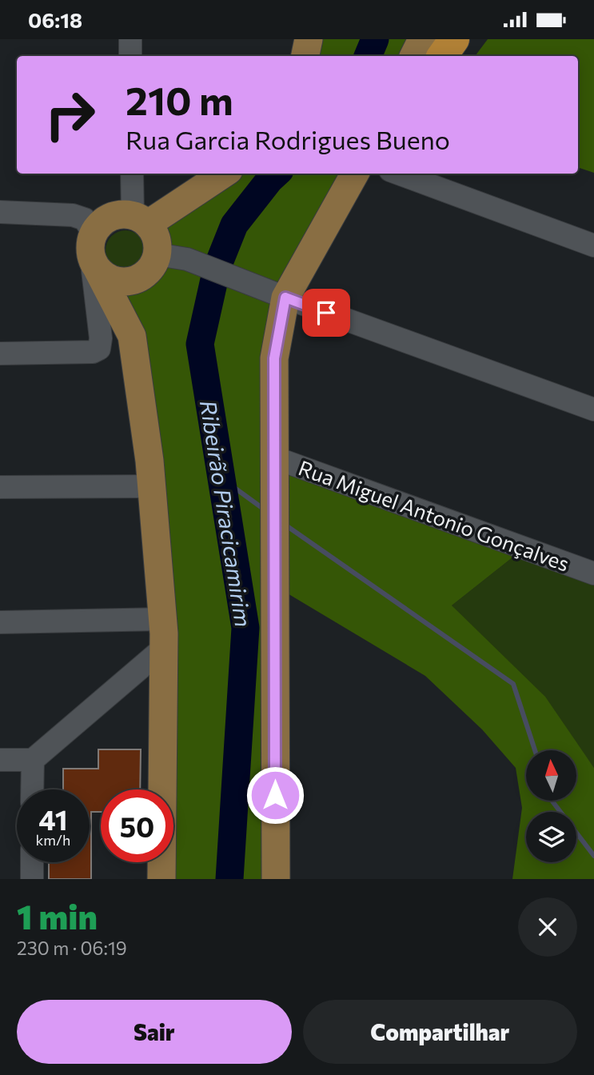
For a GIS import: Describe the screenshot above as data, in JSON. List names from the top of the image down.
{
  "streets": {
    "street": ["Rua Miguel Antonio Gonçalves"]
  },
  "water": ["Ribeirão Piracicamirim"],
  "north": "top",
  "page": {
    "status": "06:18",
    "turn": ["210 m", "Rua Garcia Rodrigues Bueno"],
    "speed": "41 km/h",
    "limit": "50",
    "heading": ["1 min", "230 m · 06:19"],
    "buttons": ["Sair", "Compartilhar"]
  }
}
